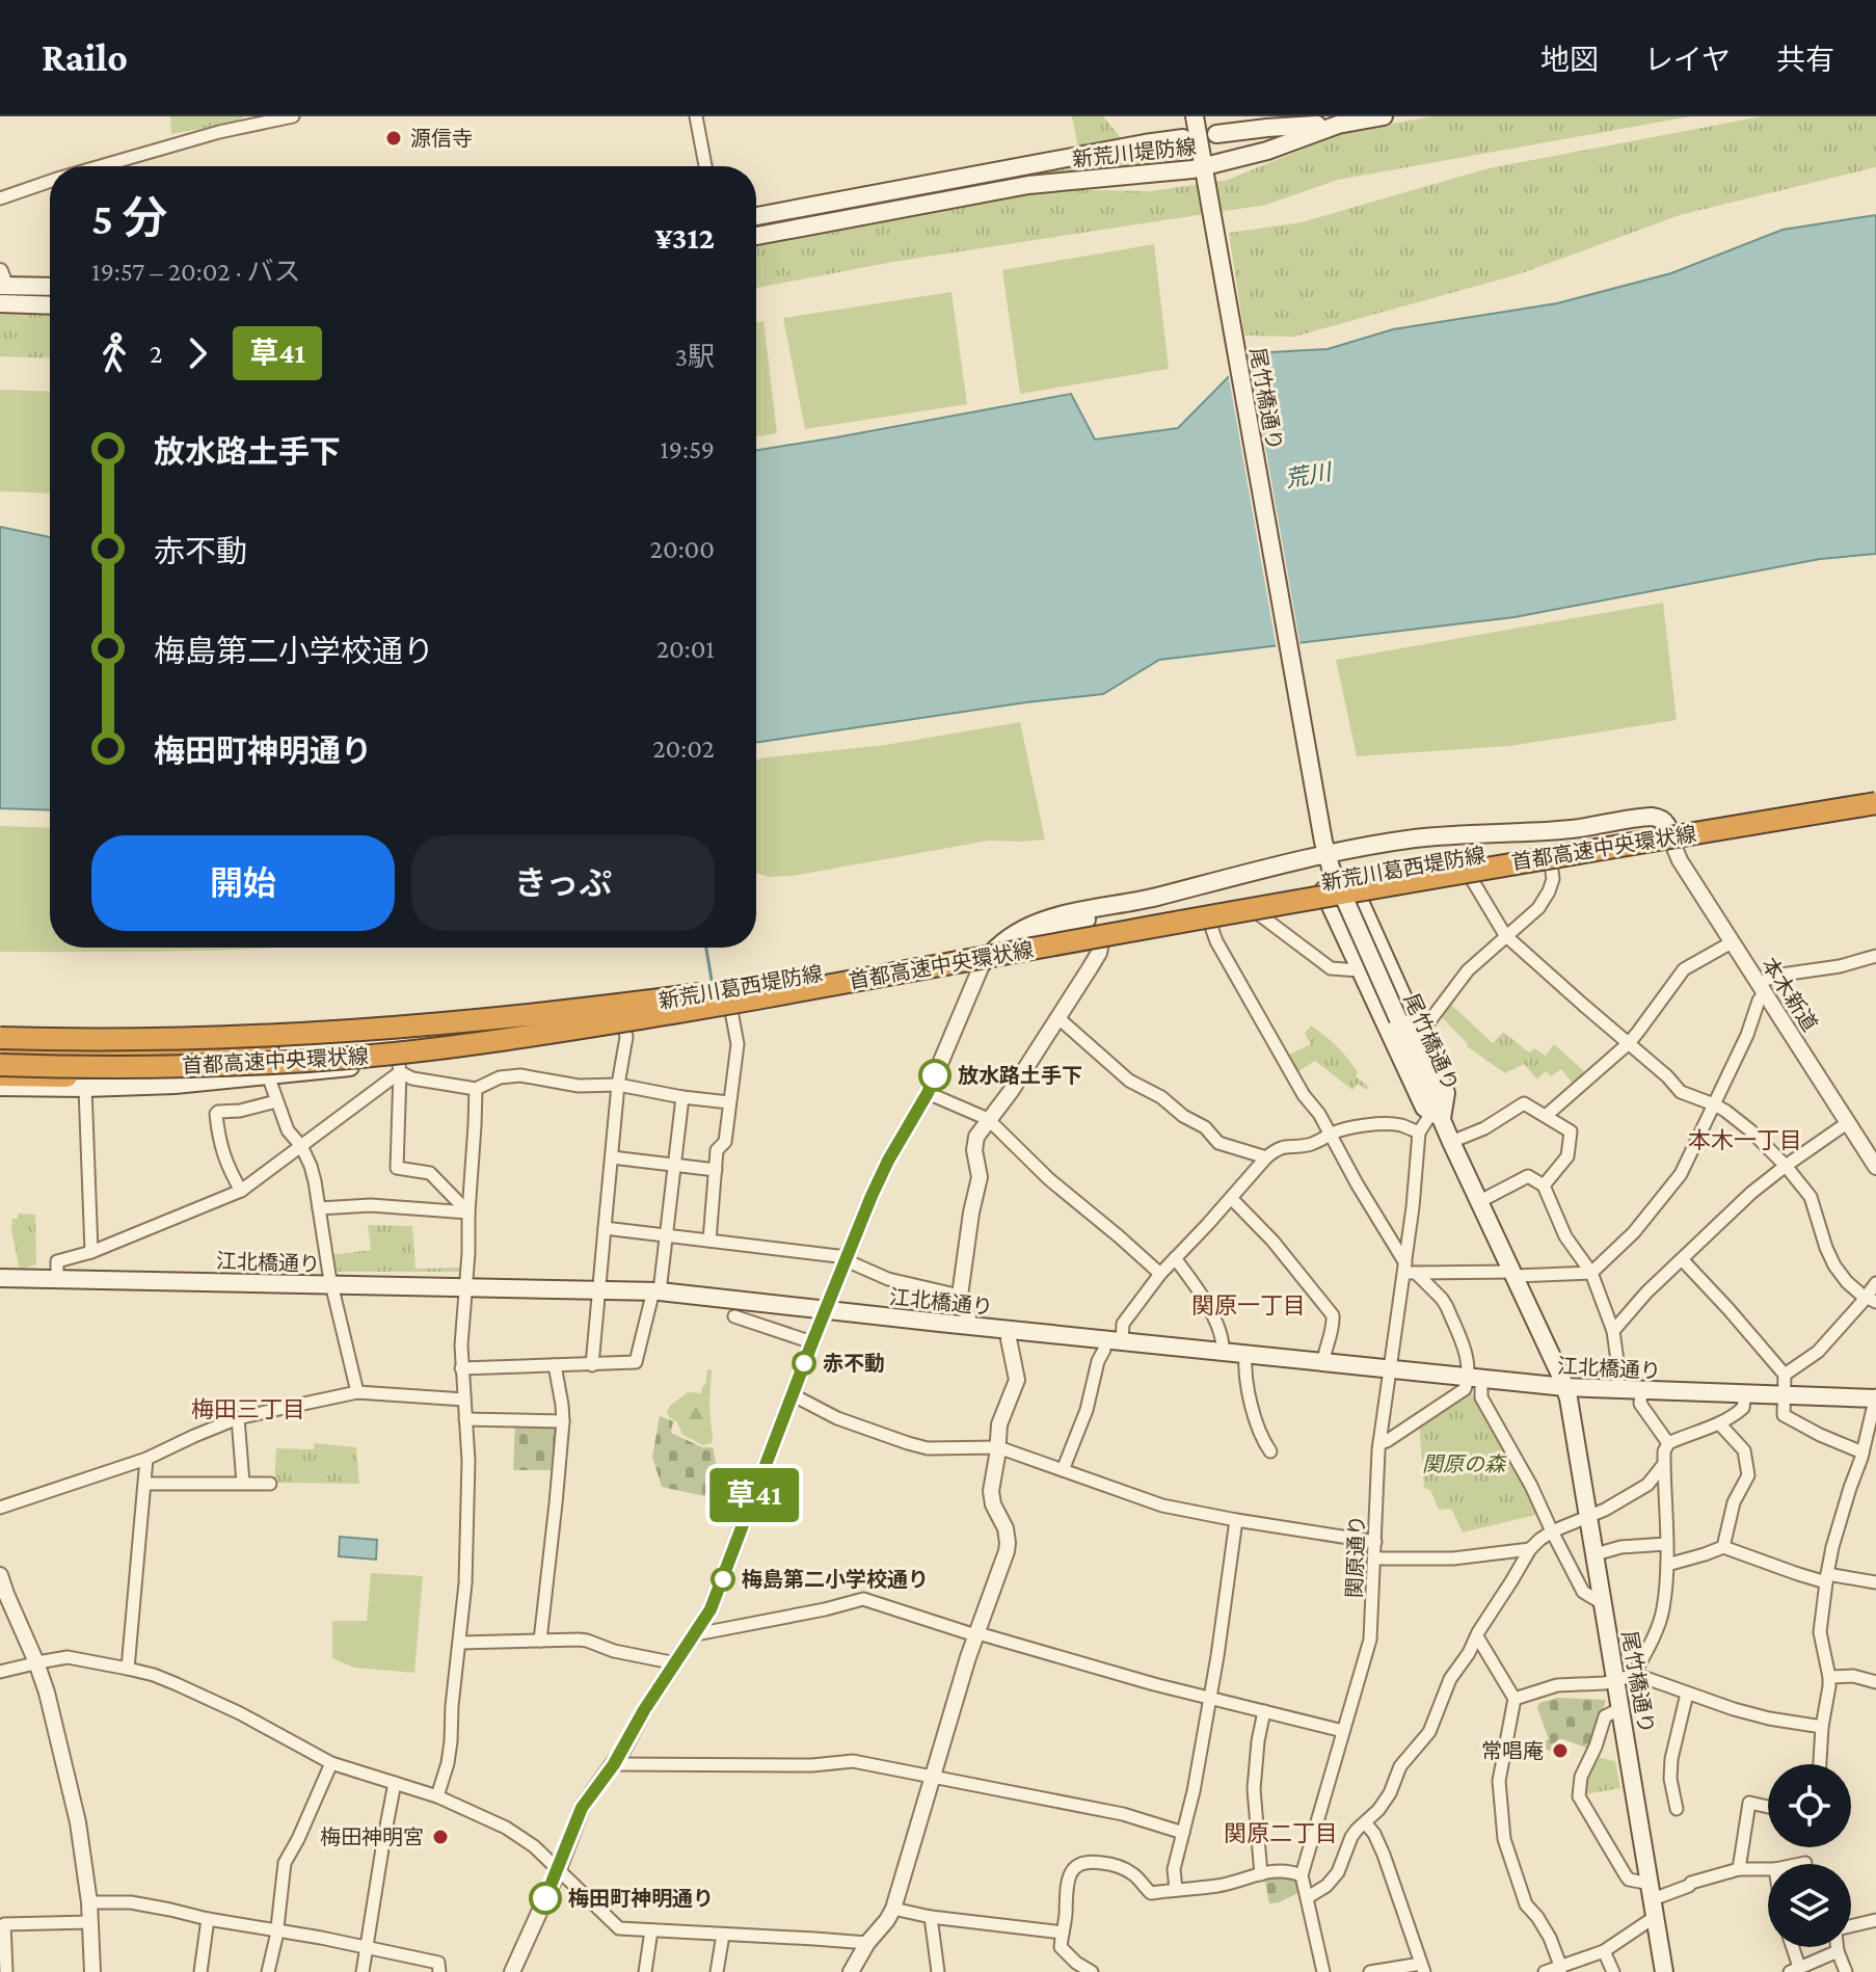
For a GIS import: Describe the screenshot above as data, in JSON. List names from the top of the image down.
{
  "streets": {
    "highway": ["首都高速中央環状線"],
    "main road": [
      "新荒川堤防線",
      "尾竹橋通り",
      "新荒川葛西堤防線",
      "江北橋通り"
    ],
    "street": ["本木新道", "関原通り"]
  },
  "crossings": [
    ["新荒川堤防線", "尾竹橋通り"],
    ["尾竹橋通り", "江北橋通り"],
    ["首都高速中央環状線", "新荒川葛西堤防線"],
    ["新荒川葛西堤防線", "本木新道"],
    ["江北橋通り", "関原通り"]
  ],
  "districts": [
    "本木一丁目",
    "関原一丁目",
    "梅田三丁目",
    "関原二丁目"
  ],
  "water": ["荒川"],
  "parks": ["関原の森"],
  "places": [
    "源信寺",
    "放水路土手下",
    "赤不動",
    "梅島第二小学校通り",
    "常唱庵",
    "梅田神明宮",
    "梅田町神明通り"
  ],
  "lines": ["bus line 草41"],
  "page": {
    "header": "Railo",
    "nav": ["地図", "レイヤ", "共有"],
    "on_map": "草41",
    "heading": ["5 分", "19:57 – 20:02 · バス", "¥312"],
    "legs": ["2", "草41", "3駅"],
    "list": [
      {
        "name": "放水路土手下",
        "value": "19:59"
      },
      {
        "name": "赤不動",
        "value": "20:00"
      },
      {
        "name": "梅島第二小学校通り",
        "value": "20:01"
      },
      {
        "name": "梅田町神明通り",
        "value": "20:02"
      }
    ],
    "buttons": ["開始", "きっぷ"]
  }
}
